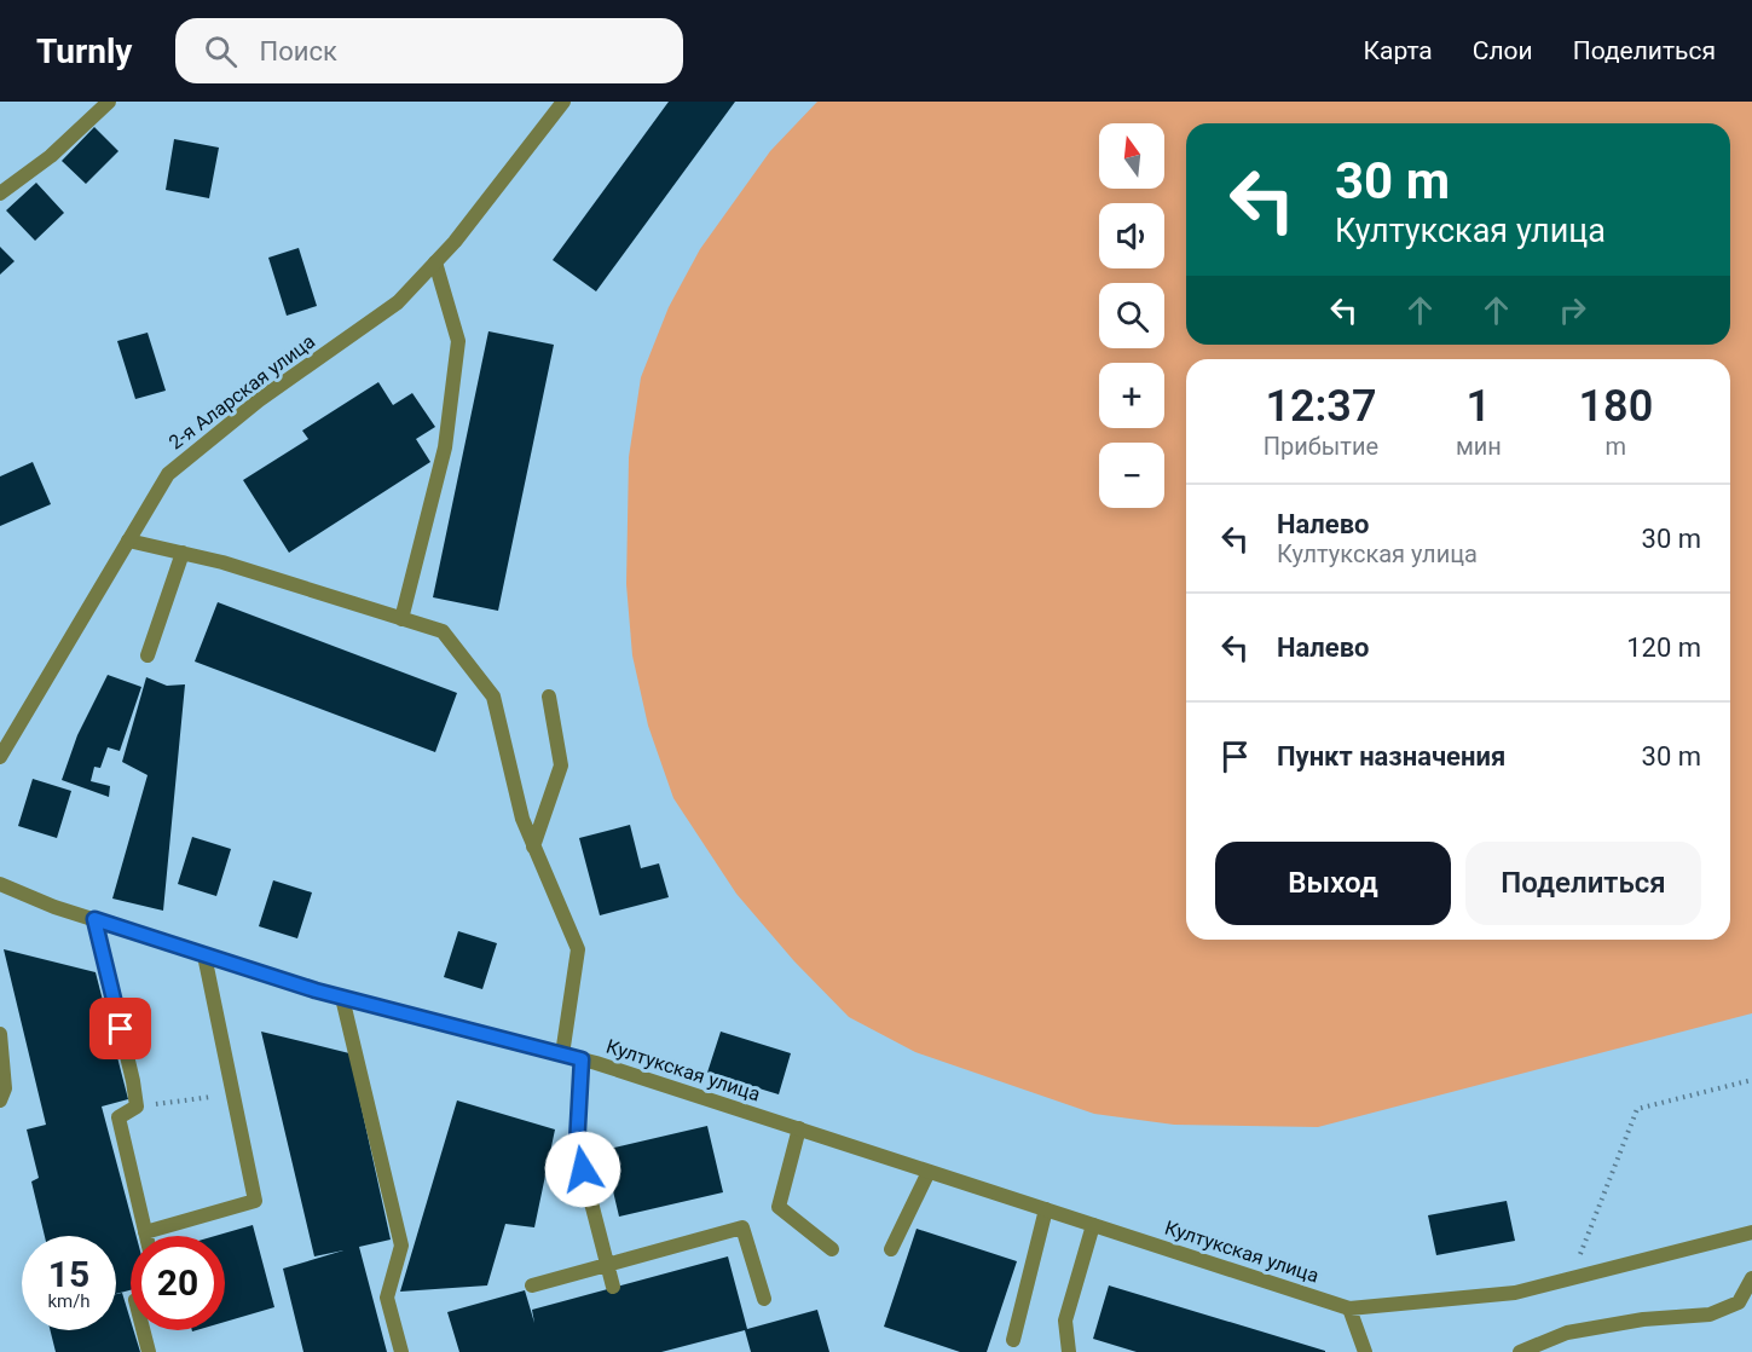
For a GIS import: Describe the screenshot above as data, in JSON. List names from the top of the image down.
{
  "streets": {
    "street": ["2-я Аларская улица", "Култукская улица"]
  },
  "north": "top",
  "page": {
    "header": "Turnly",
    "search": "Поиск",
    "nav": ["Карта", "Слои", "Поделиться"],
    "map_buttons": ["+", "−"],
    "turn": ["30 m", "Култукская улица"],
    "eta": [
      "12:37",
      "Прибытие",
      "1",
      "мин",
      "180",
      "m"
    ],
    "list": [
      {
        "name": "Налево",
        "note": "Култукская улица",
        "value": "30 m"
      },
      {
        "name": "Налево",
        "value": "120 m"
      },
      {
        "name": "Пункт назначения",
        "value": "30 m"
      }
    ],
    "buttons": ["Выход", "Поделиться"],
    "speed": "15 km/h",
    "limit": "20"
  }
}
